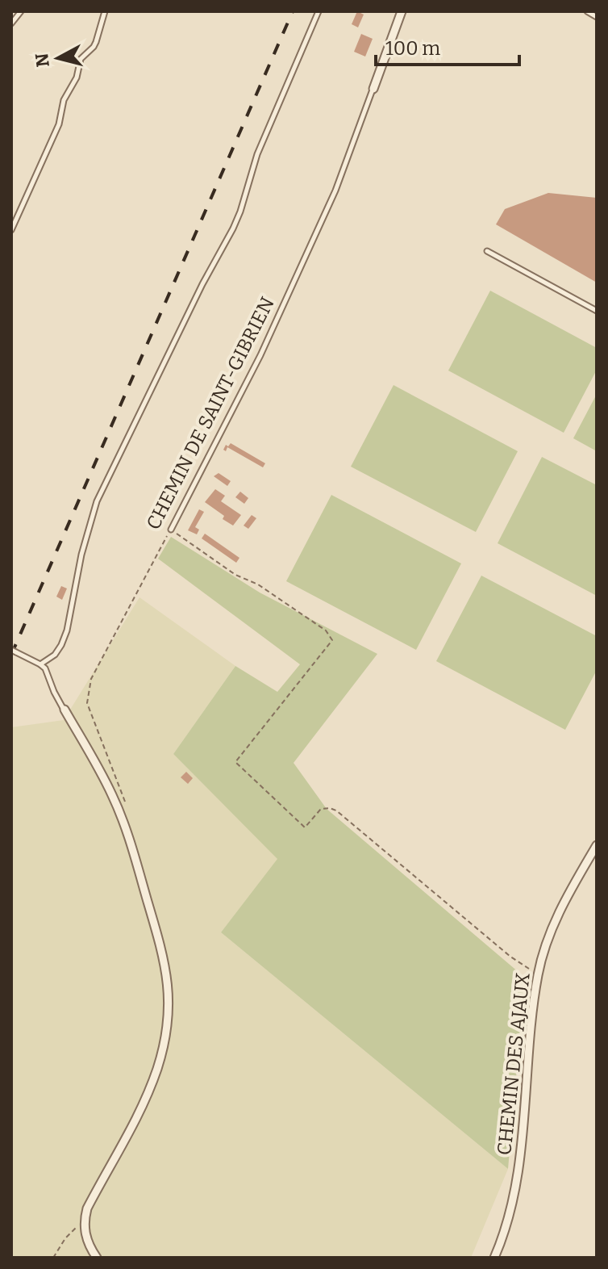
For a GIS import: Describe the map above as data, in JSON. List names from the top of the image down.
{
  "streets": {
    "street": ["CHEMIN DE SAINT-GIBRIEN", "CHEMIN DES AJAUX"]
  },
  "scale_bar": "100 m",
  "north": "left"
}
